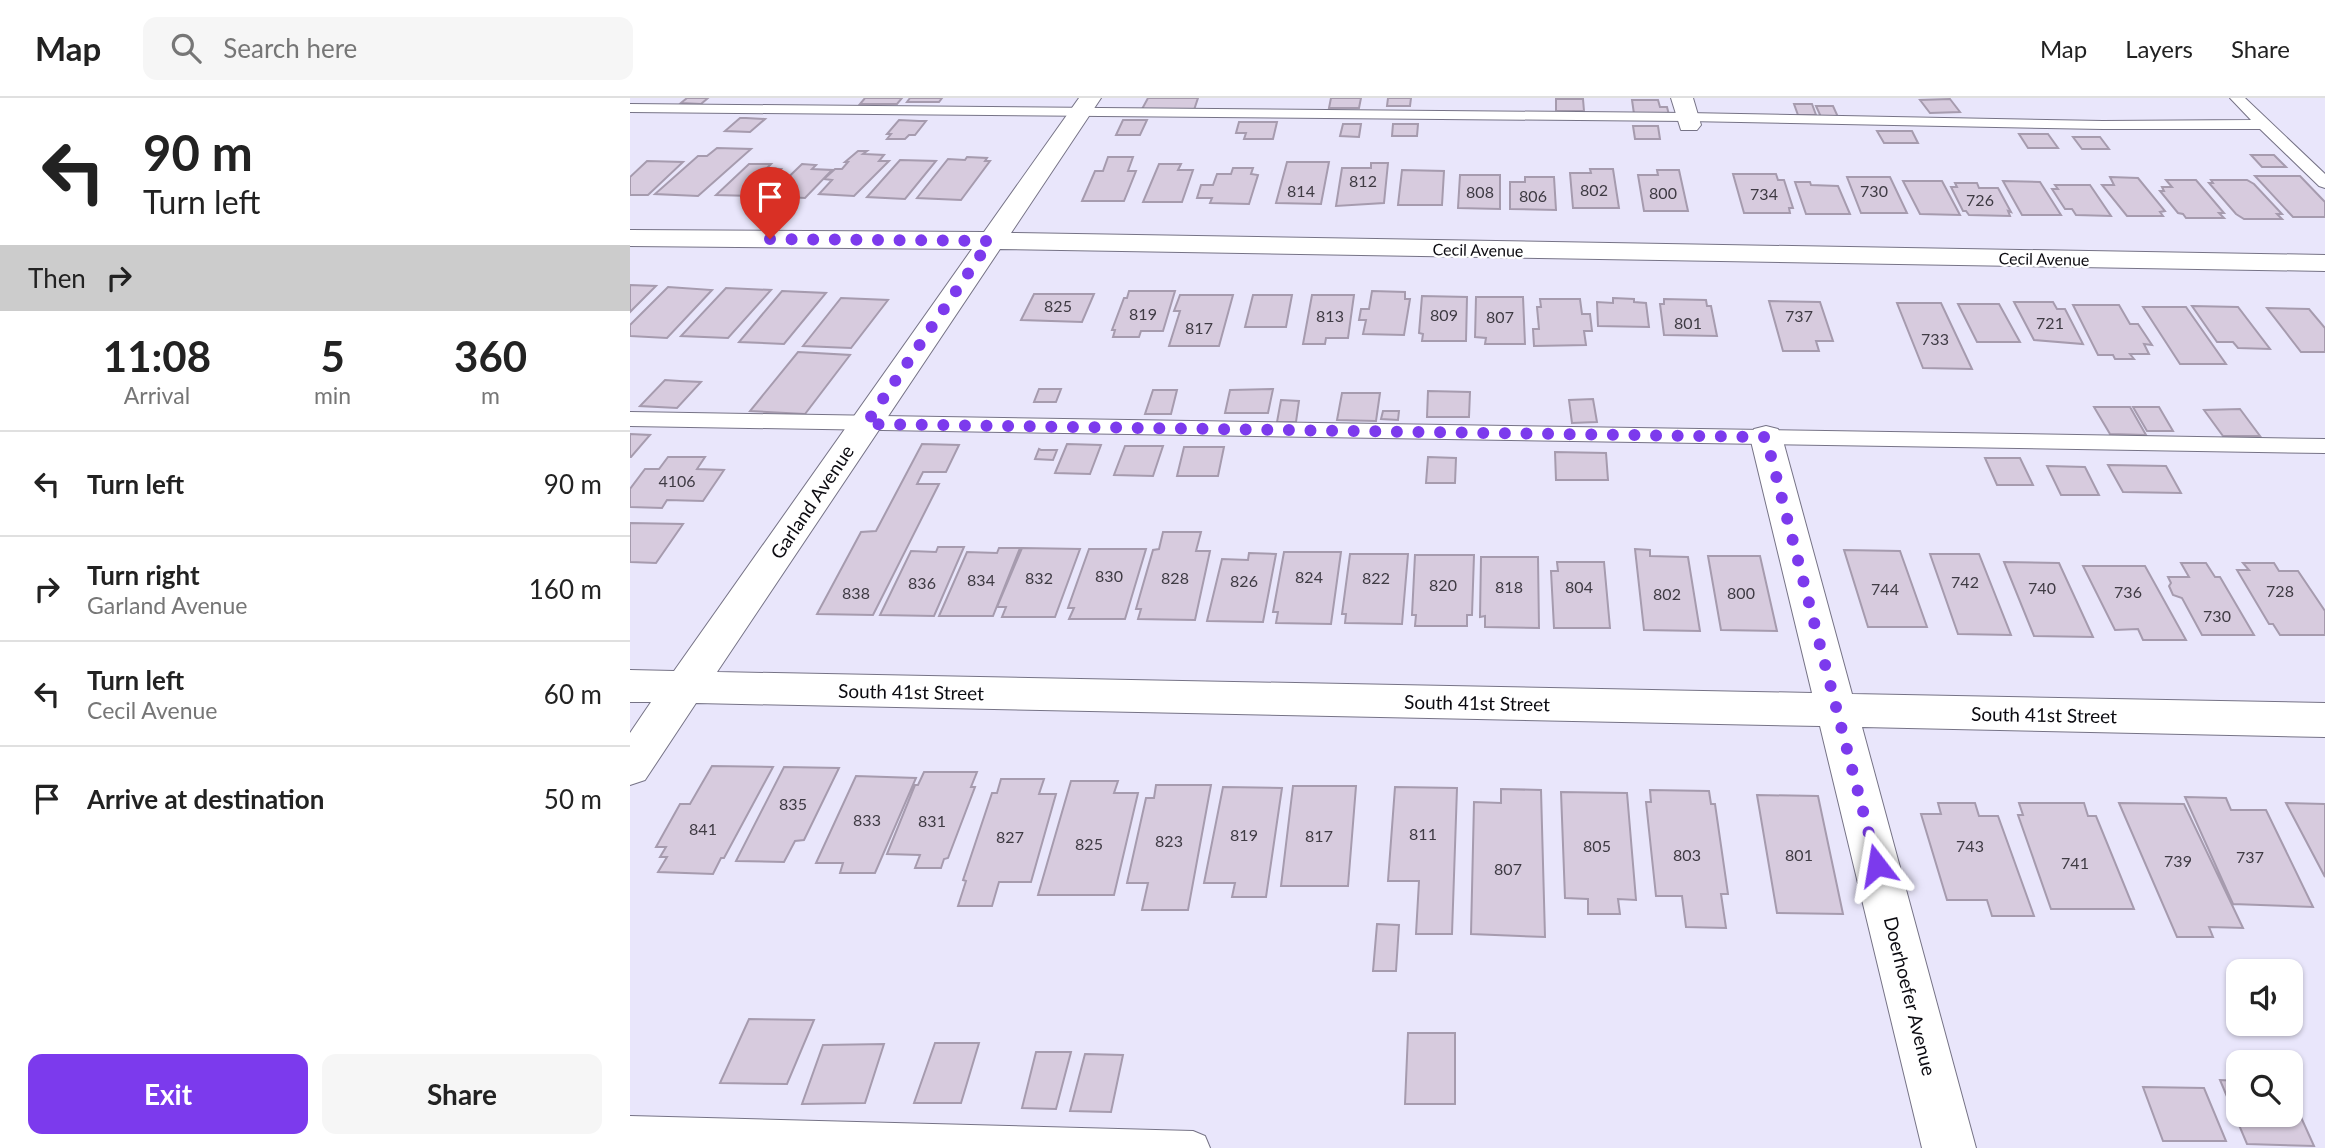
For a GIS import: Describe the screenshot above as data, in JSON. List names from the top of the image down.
{
  "streets": {
    "street": [
      "Cecil Avenue",
      "Garland Avenue",
      "South 41st Street",
      "Doerhoefer Avenue"
    ]
  },
  "crossings": [
    ["Cecil Avenue", "Garland Avenue"],
    ["Garland Avenue", "South 41st Street"],
    ["South 41st Street", "Doerhoefer Avenue"]
  ],
  "house_numbers": [
    "812",
    "802",
    "814",
    "730",
    "808",
    "800",
    "734",
    "806",
    "726",
    "825",
    "819",
    "809",
    "813",
    "737",
    "807",
    "801",
    "721",
    "817",
    "733",
    "4106",
    "830",
    "824",
    "832",
    "828",
    "822",
    "834",
    "826",
    "742",
    "836",
    "820",
    "818",
    "804",
    "740",
    "744",
    "728",
    "736",
    "838",
    "800",
    "802",
    "730",
    "835",
    "833",
    "831",
    "841",
    "811",
    "819",
    "817",
    "827",
    "823",
    "825",
    "805",
    "743",
    "803",
    "801",
    "737",
    "739",
    "741",
    "807"
  ],
  "page": {
    "header": "Map",
    "search": "Search here",
    "nav": ["Map", "Layers", "Share"],
    "turn": ["90 m", "Turn left"],
    "then": "Then",
    "eta": [
      "11:08",
      "Arrival",
      "5",
      "min",
      "360",
      "m"
    ],
    "list": [
      {
        "name": "Turn left",
        "value": "90 m"
      },
      {
        "name": "Turn right",
        "note": "Garland Avenue",
        "value": "160 m"
      },
      {
        "name": "Turn left",
        "note": "Cecil Avenue",
        "value": "60 m"
      },
      {
        "name": "Arrive at destination",
        "value": "50 m"
      }
    ],
    "buttons": ["Exit", "Share"]
  }
}
